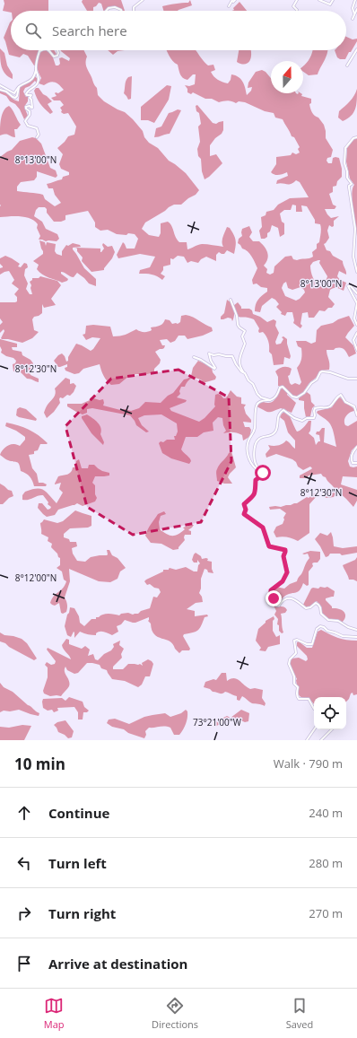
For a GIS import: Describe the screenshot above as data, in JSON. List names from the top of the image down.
{
  "north": "top",
  "page": {
    "search": "Search here",
    "heading": ["10 min", "Walk · 790 m"],
    "list": [
      ["Continue", "240 m"],
      ["Turn left", "280 m"],
      ["Turn right", "270 m"],
      "Arrive at destination"
    ],
    "nav": ["Map", "Directions", "Saved"]
  },
  "coordinates": [
    "8°13'00\"N",
    "8°12'30\"N",
    "8°12'00\"N",
    "73°21'00\"W"
  ]
}
